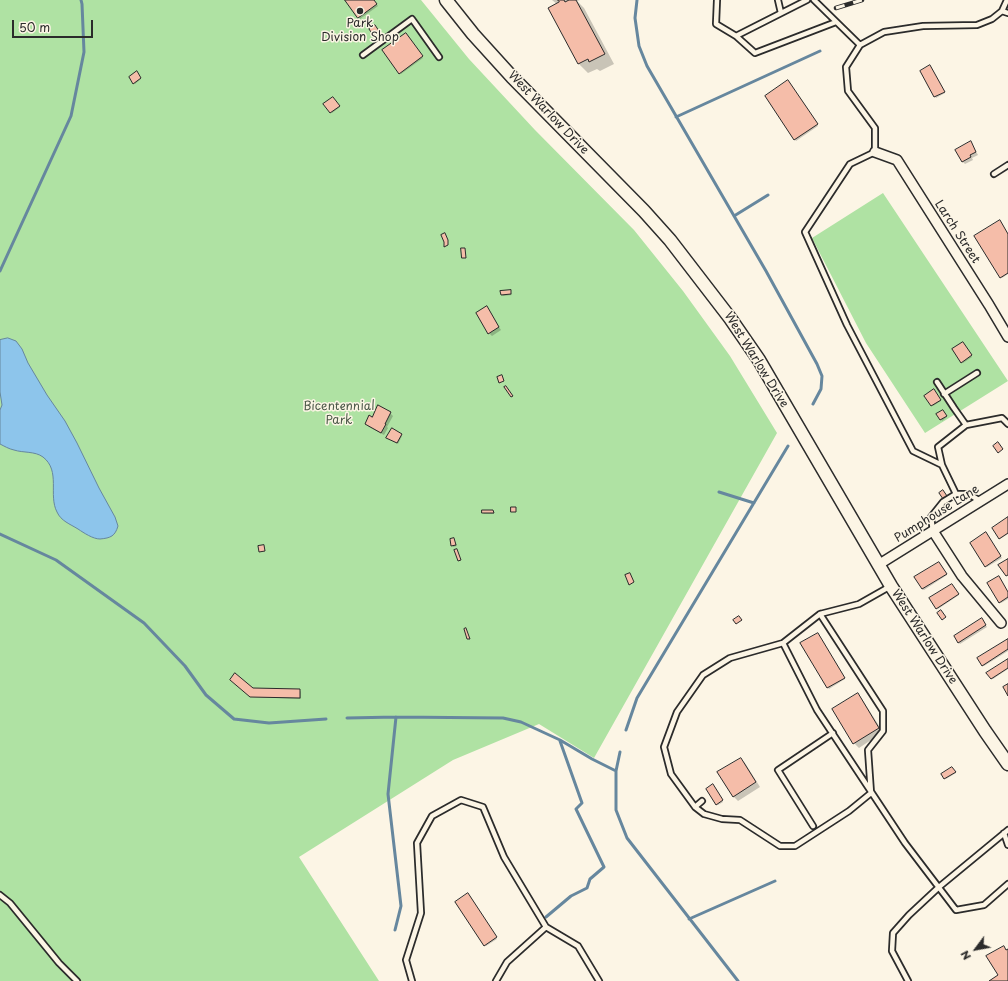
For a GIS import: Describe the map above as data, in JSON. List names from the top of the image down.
{
  "streets": {
    "street": ["West Warlow Drive", "Larch Street", "Pumphouse Lane"]
  },
  "crossings": [
    ["West Warlow Drive", "Pumphouse Lane"]
  ],
  "parks": ["Bicentennial Park"],
  "places": ["Park Division Shop"],
  "scale_bar": "50 m",
  "north": "bottom left"
}
